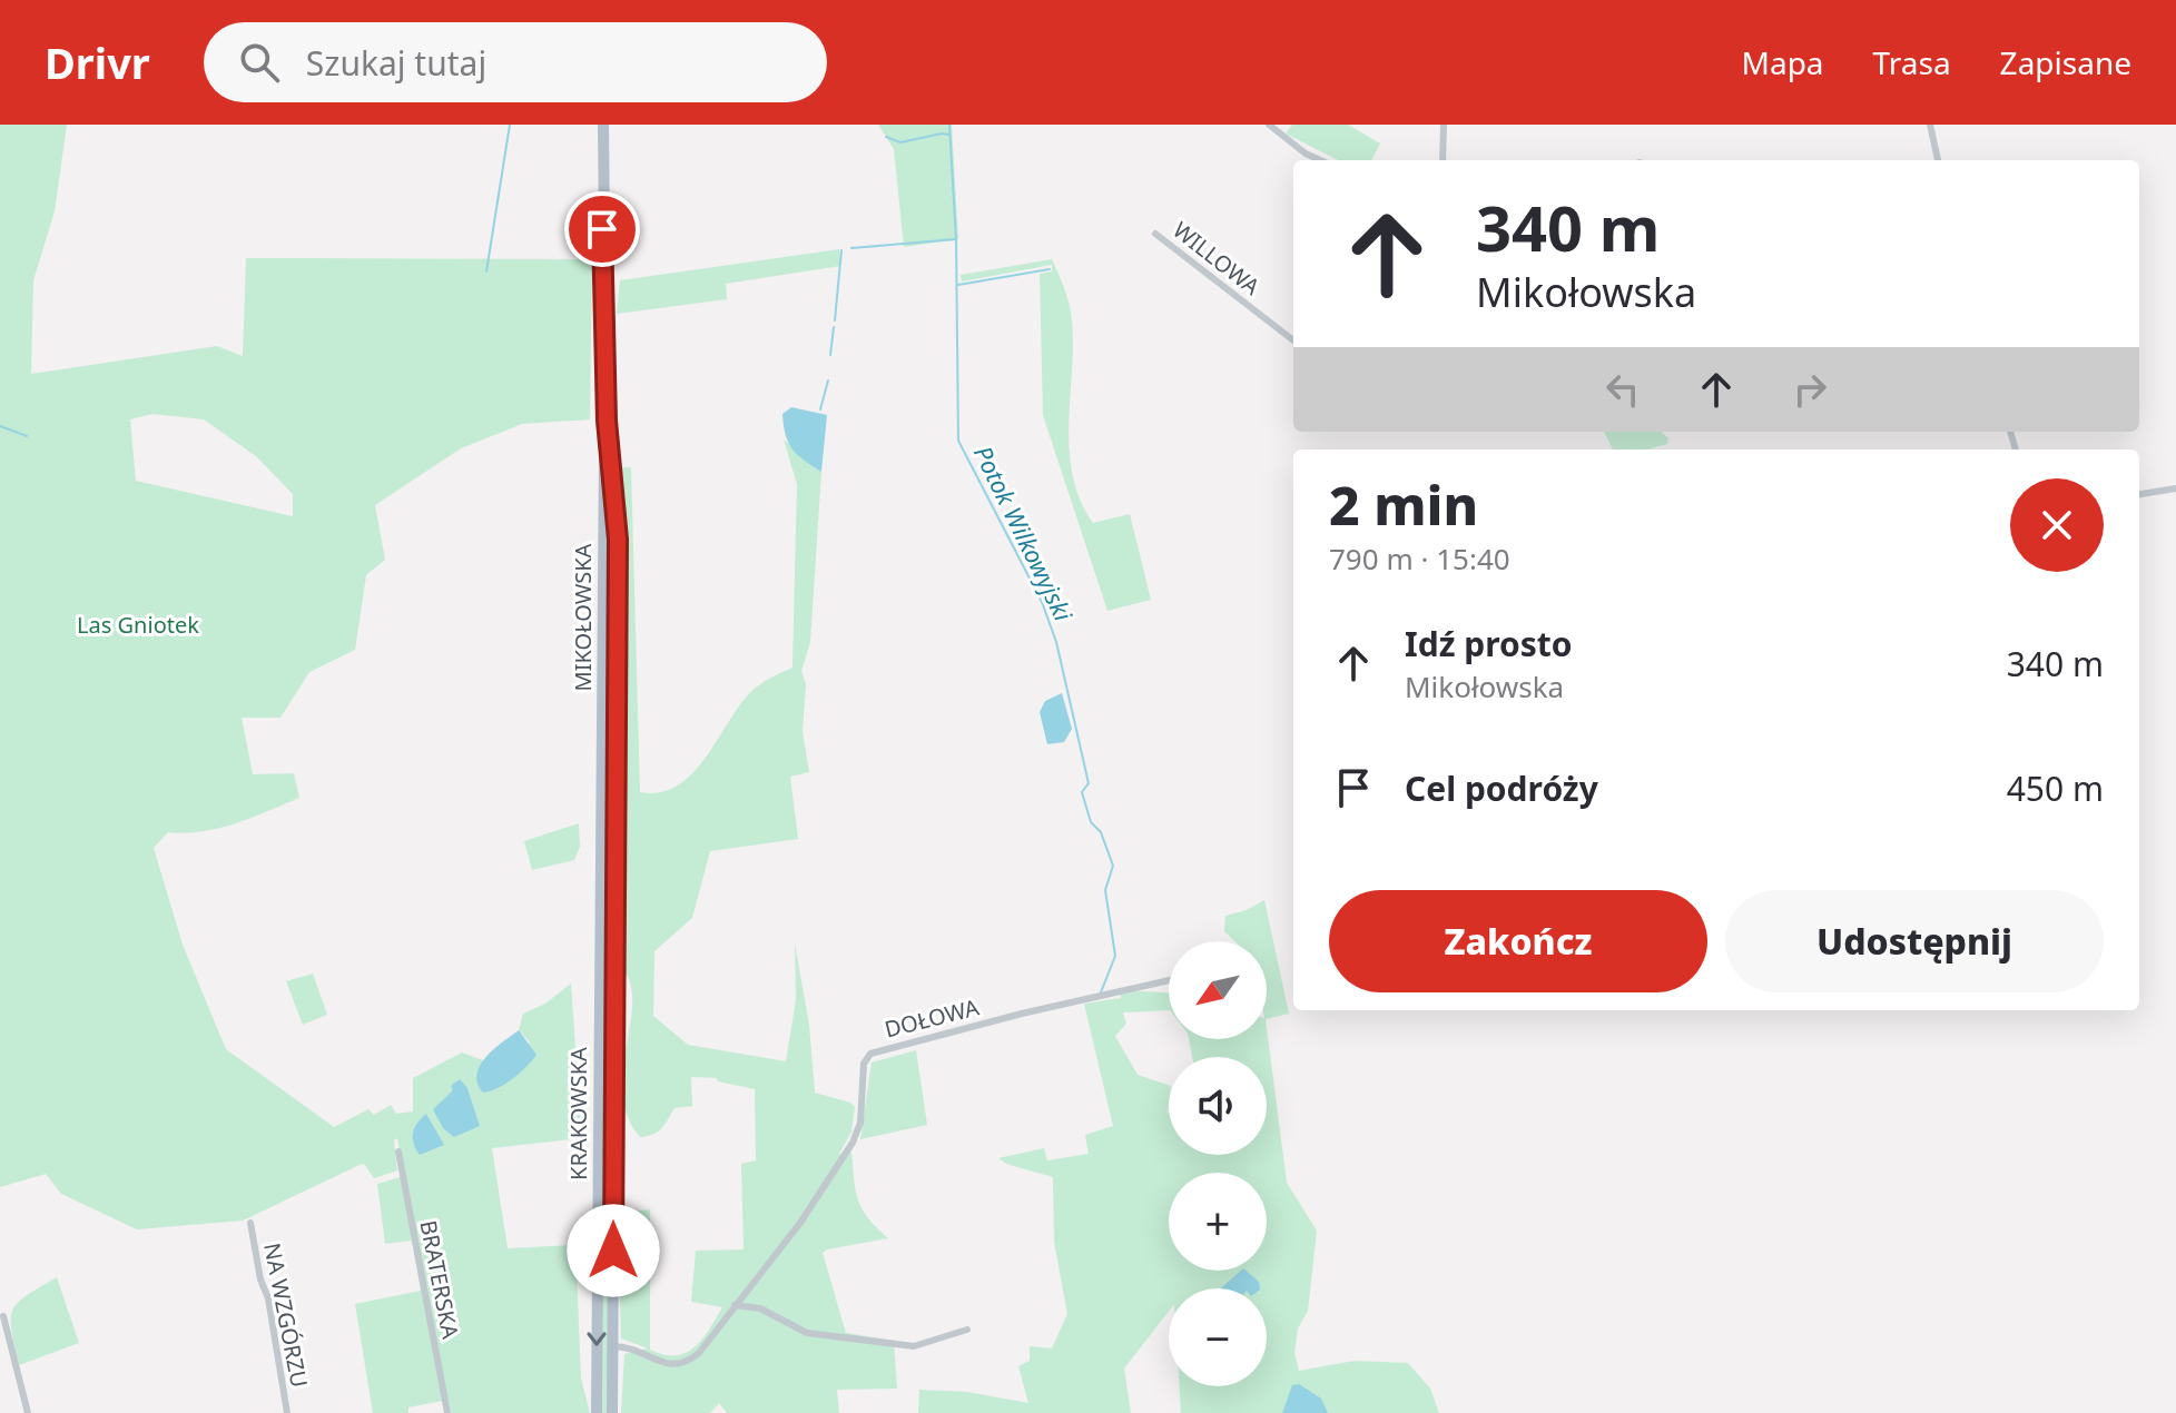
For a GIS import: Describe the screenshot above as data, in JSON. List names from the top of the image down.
{
  "streets": {
    "main road": ["MIKOŁOWSKA", "KRAKOWSKA"],
    "street": [
      "WILLOWA",
      "DOŁOWA",
      "BRATERSKA",
      "NA WZGÓRZU"
    ]
  },
  "crossings": [
    ["MIKOŁOWSKA", "KRAKOWSKA"],
    ["DOŁOWA", "KRAKOWSKA"]
  ],
  "water": ["Potok Wilkowyjski"],
  "parks": ["Las Gniotek"],
  "north": "bottom left",
  "page": {
    "header": "Drivr",
    "search": "Szukaj tutaj",
    "nav": ["Mapa", "Trasa", "Zapisane"],
    "turn": ["340 m", "Mikołowska"],
    "heading": ["2 min", "790 m · 15:40"],
    "list": [
      {
        "name": "Idź prosto",
        "note": "Mikołowska",
        "value": "340 m"
      },
      {
        "name": "Cel podróży",
        "value": "450 m"
      }
    ],
    "buttons": ["Zakończ", "Udostępnij"],
    "map_buttons": ["+", "−"]
  }
}
